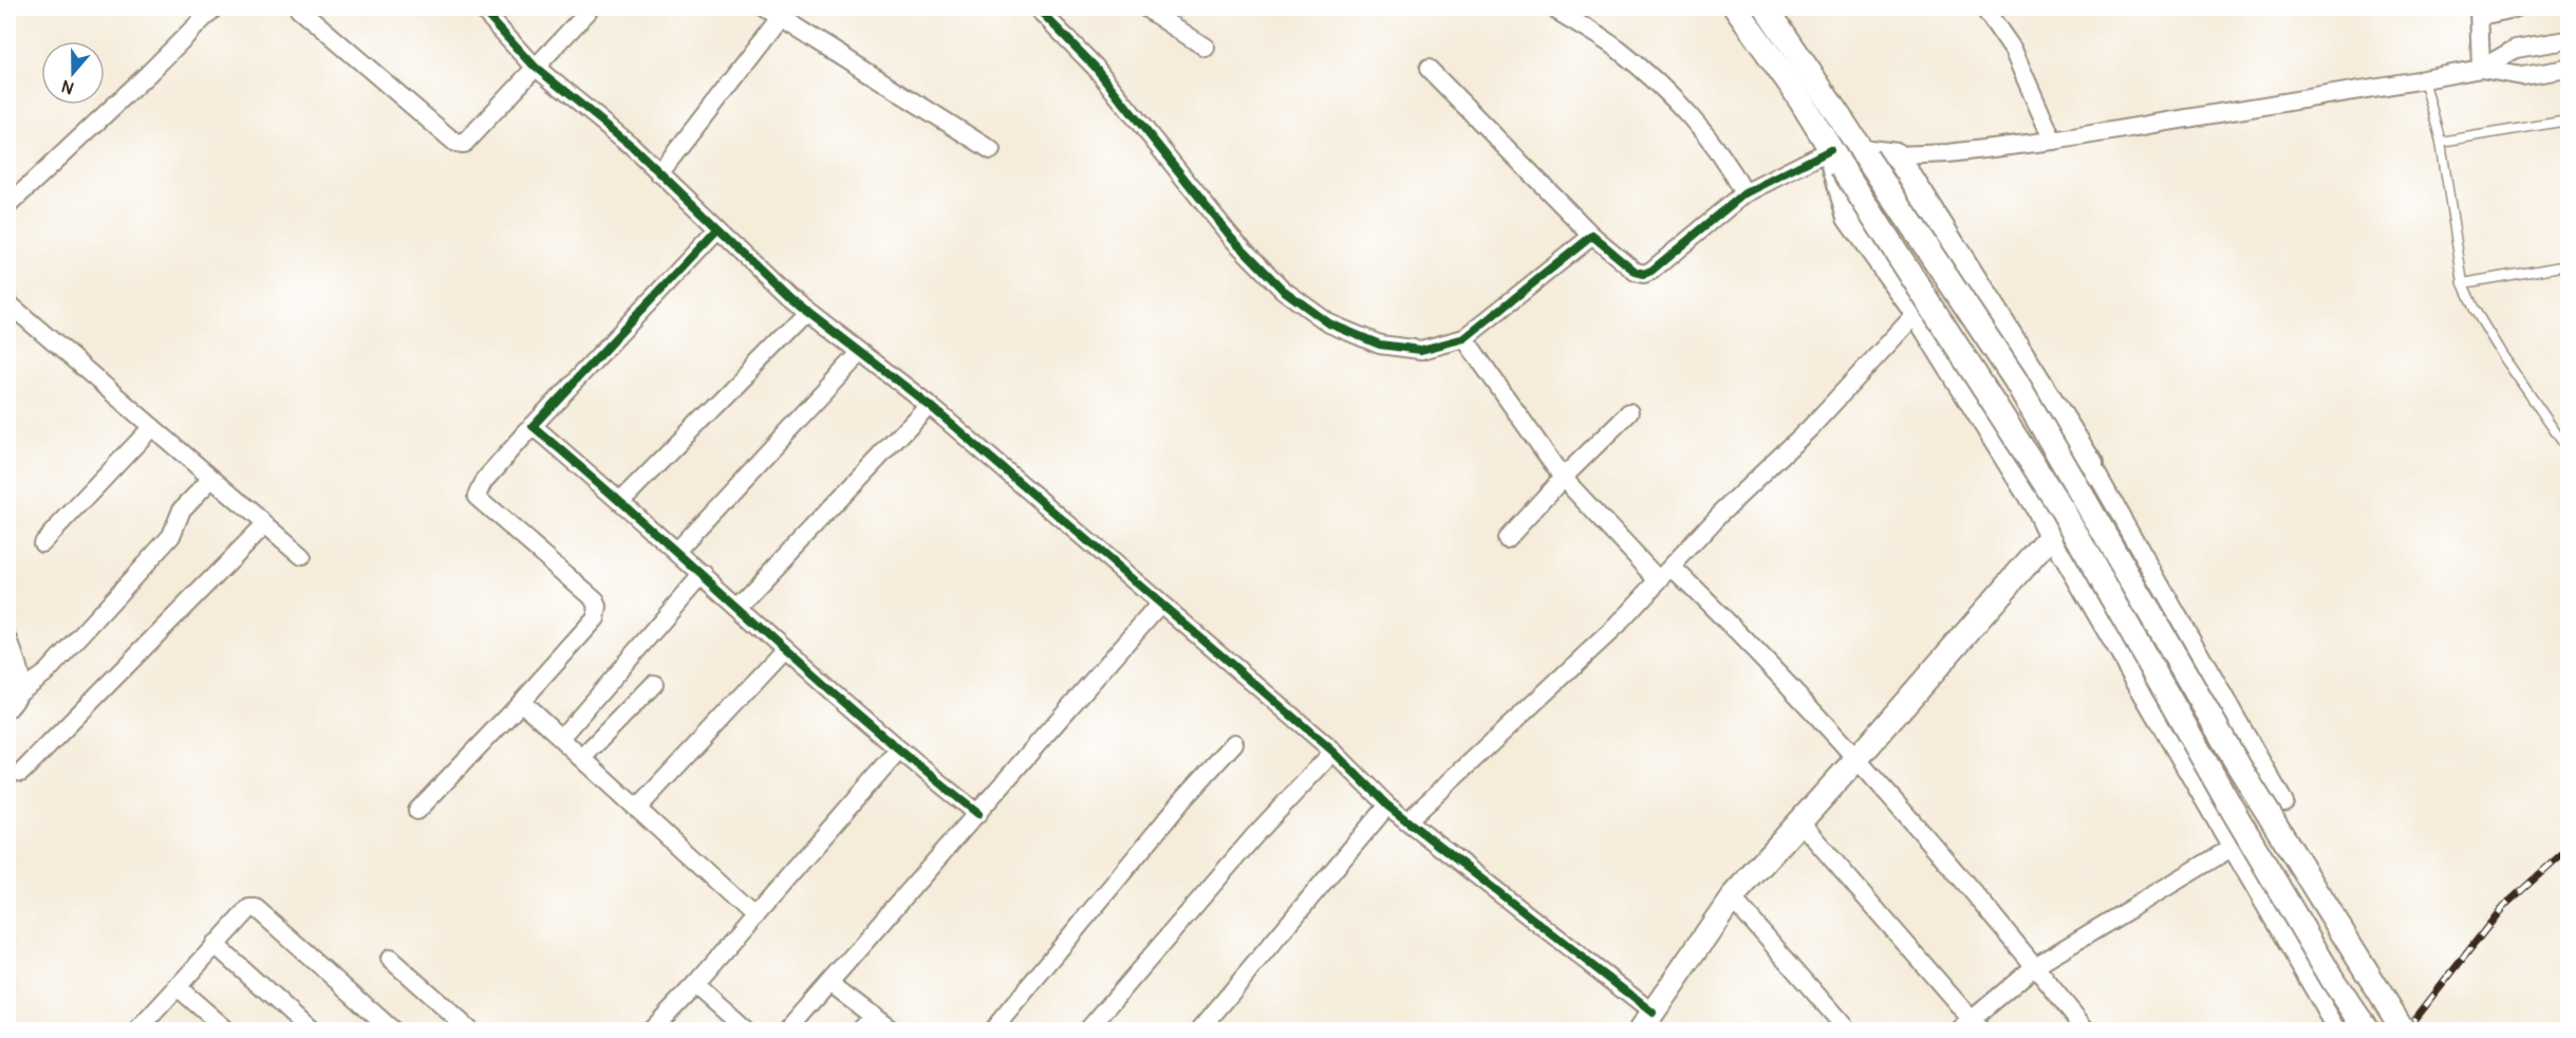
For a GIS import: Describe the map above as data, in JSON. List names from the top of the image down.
{
  "north": "bottom"
}
